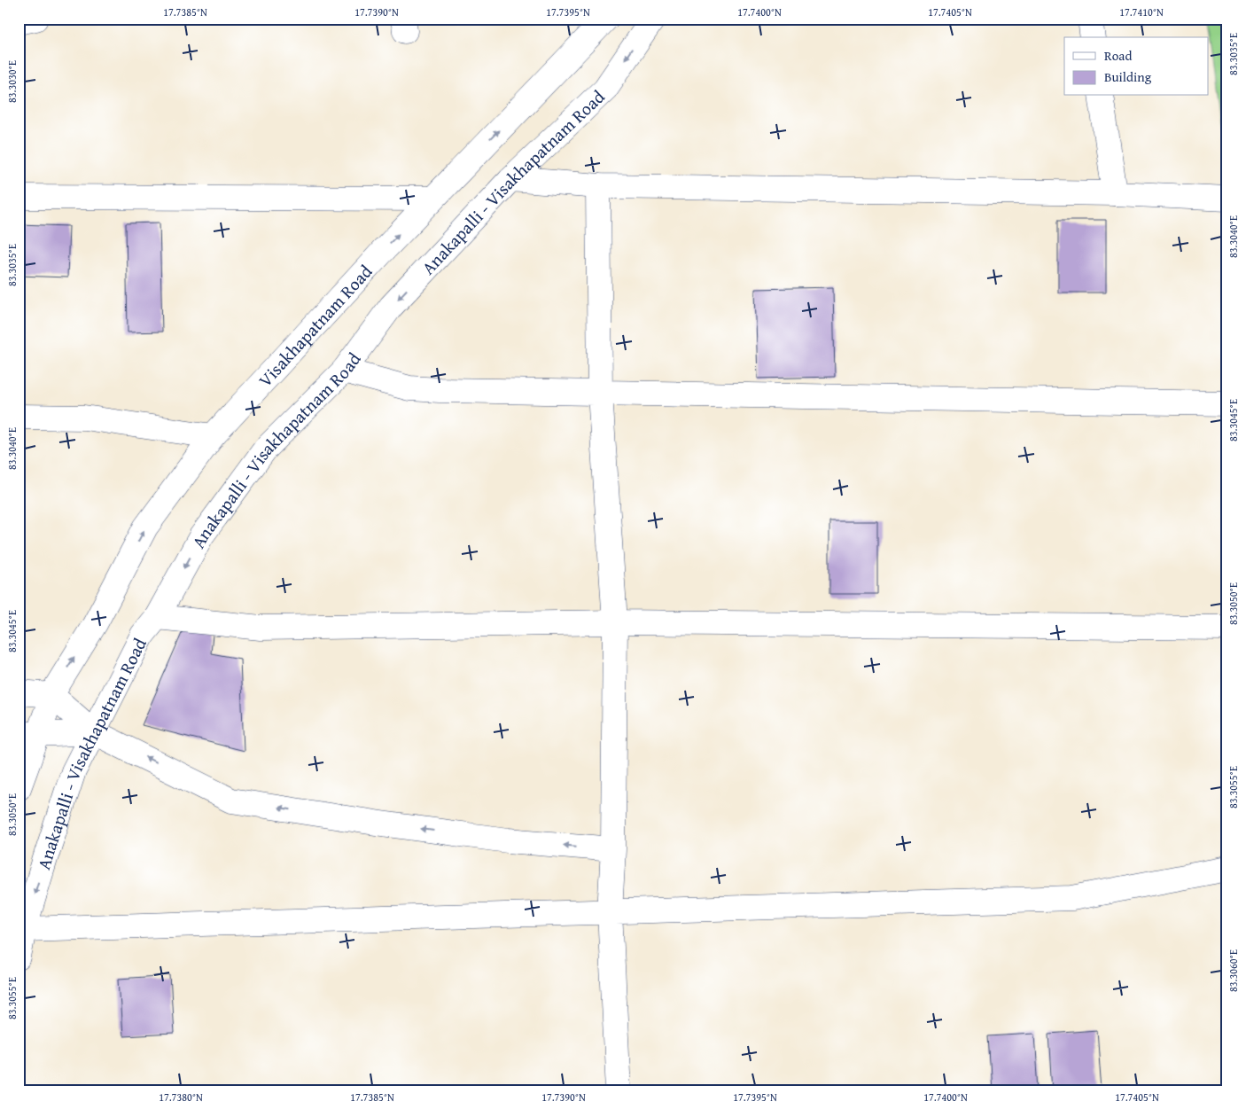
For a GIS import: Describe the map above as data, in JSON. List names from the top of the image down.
{
  "streets": {
    "street": ["Anakapalli - Visakhapatnam Road", "Visakhapatnam Road"]
  },
  "one_way": ["Anakapalli - Visakhapatnam Road", "Visakhapatnam Road"],
  "legend": ["Road", "Building"],
  "coordinates": [
    "17.7385°N",
    "17.7390°N",
    "17.7395°N",
    "17.7400°N",
    "17.7405°N",
    "17.7410°N",
    "83.3035°E",
    "83.3030°E",
    "83.3040°E",
    "83.3045°E",
    "83.3050°E",
    "83.3055°E",
    "83.3060°E",
    "17.7380°N"
  ]
}
